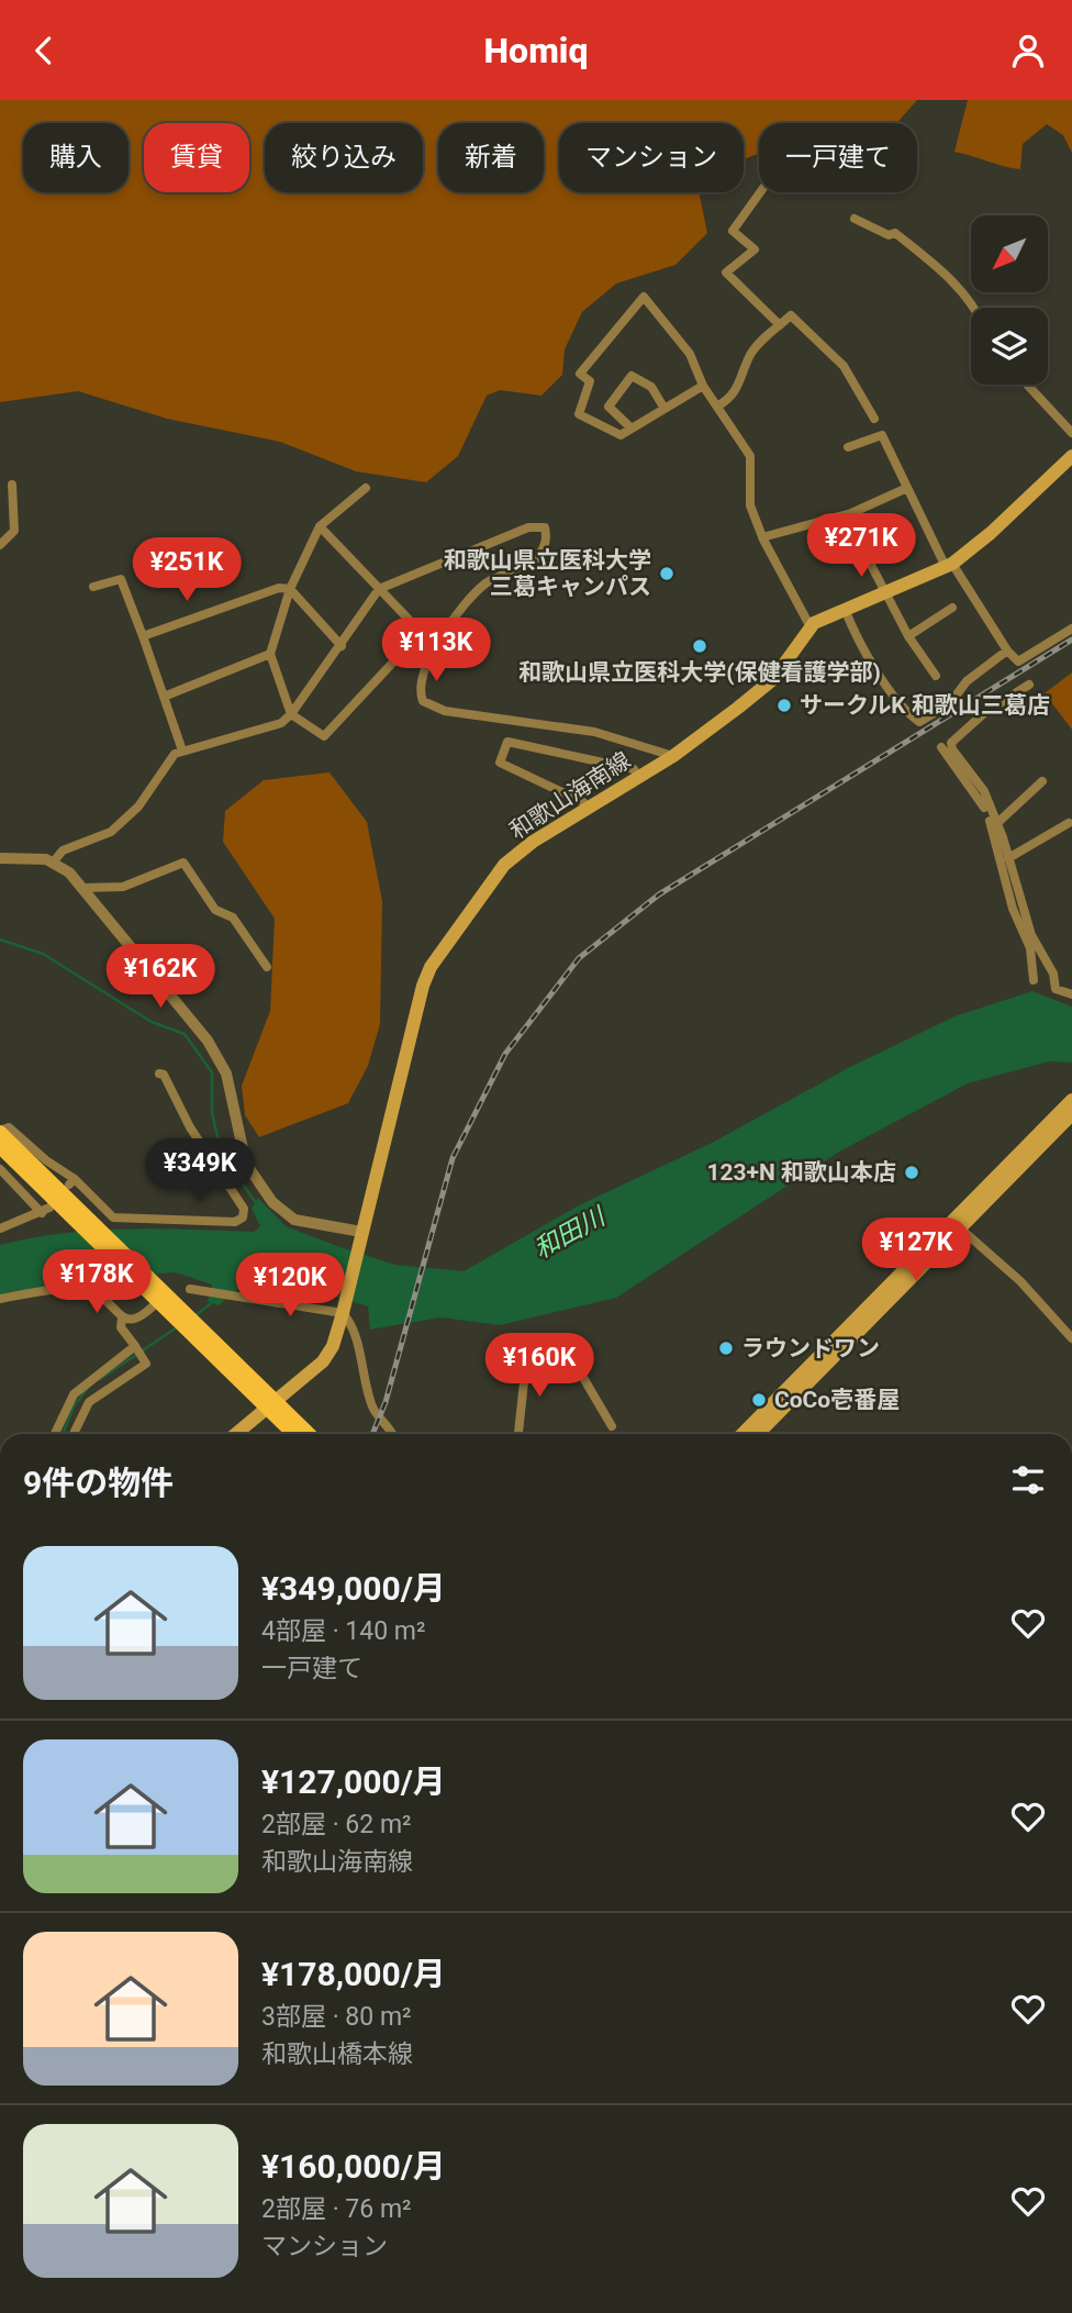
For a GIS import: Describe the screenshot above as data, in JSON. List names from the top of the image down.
{
  "streets": {
    "main road": ["和歌山海南線"]
  },
  "water": ["和田川"],
  "places": [
    "和歌山県立医科大学 三葛キャンパス",
    "和歌山県立医科大学(保健看護学部)",
    "サークルK 和歌山三葛店",
    "123+N 和歌山本店",
    "ラウンドワン",
    "CoCo壱番屋"
  ],
  "north": "bottom left",
  "page": {
    "header": "Homiq",
    "chip": [
      "購入",
      "賃貸",
      "絞り込み",
      "新着",
      "マンション",
      "一戸建て"
    ],
    "price": [
      "¥271K",
      "¥251K",
      "¥113K",
      "¥162K",
      "¥349K",
      "¥127K",
      "¥178K",
      "¥120K",
      "¥160K"
    ],
    "heading": "9件の物件",
    "list": [
      {
        "name": "¥349,000/月",
        "note": "4部屋 · 140 m² · 一戸建て"
      },
      {
        "name": "¥127,000/月",
        "note": "2部屋 · 62 m² · 和歌山海南線"
      },
      {
        "name": "¥178,000/月",
        "note": "3部屋 · 80 m² · 和歌山橋本線"
      },
      {
        "name": "¥160,000/月",
        "note": "2部屋 · 76 m² · マンション"
      }
    ]
  }
}
